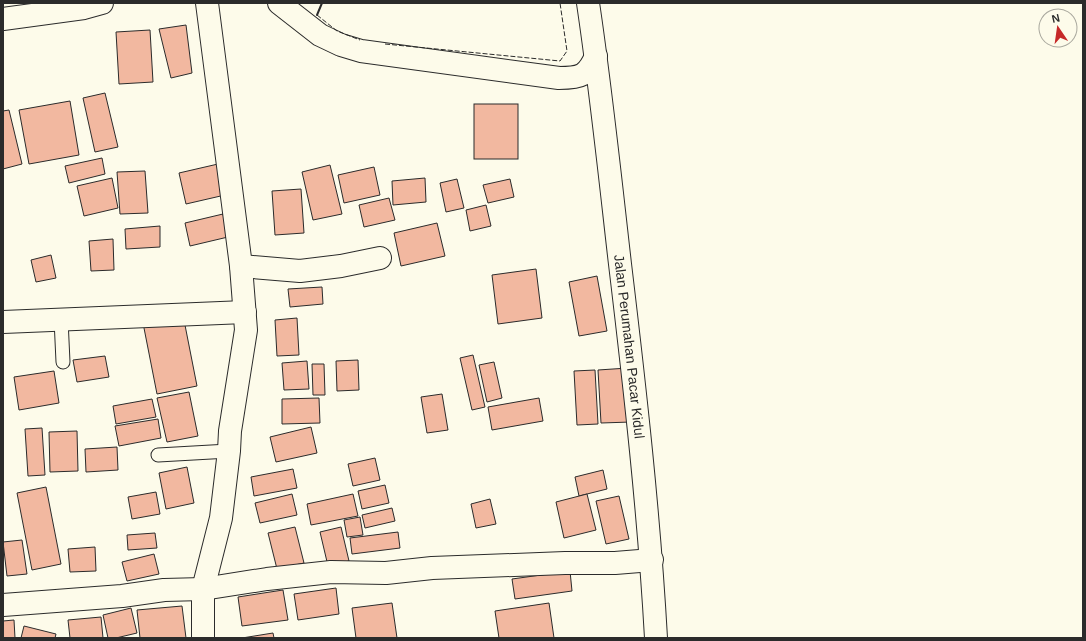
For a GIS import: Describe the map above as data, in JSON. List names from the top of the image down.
{
  "streets": {
    "street": ["Jalan Perumahan Pacar Kidul"]
  },
  "north": "top"
}
